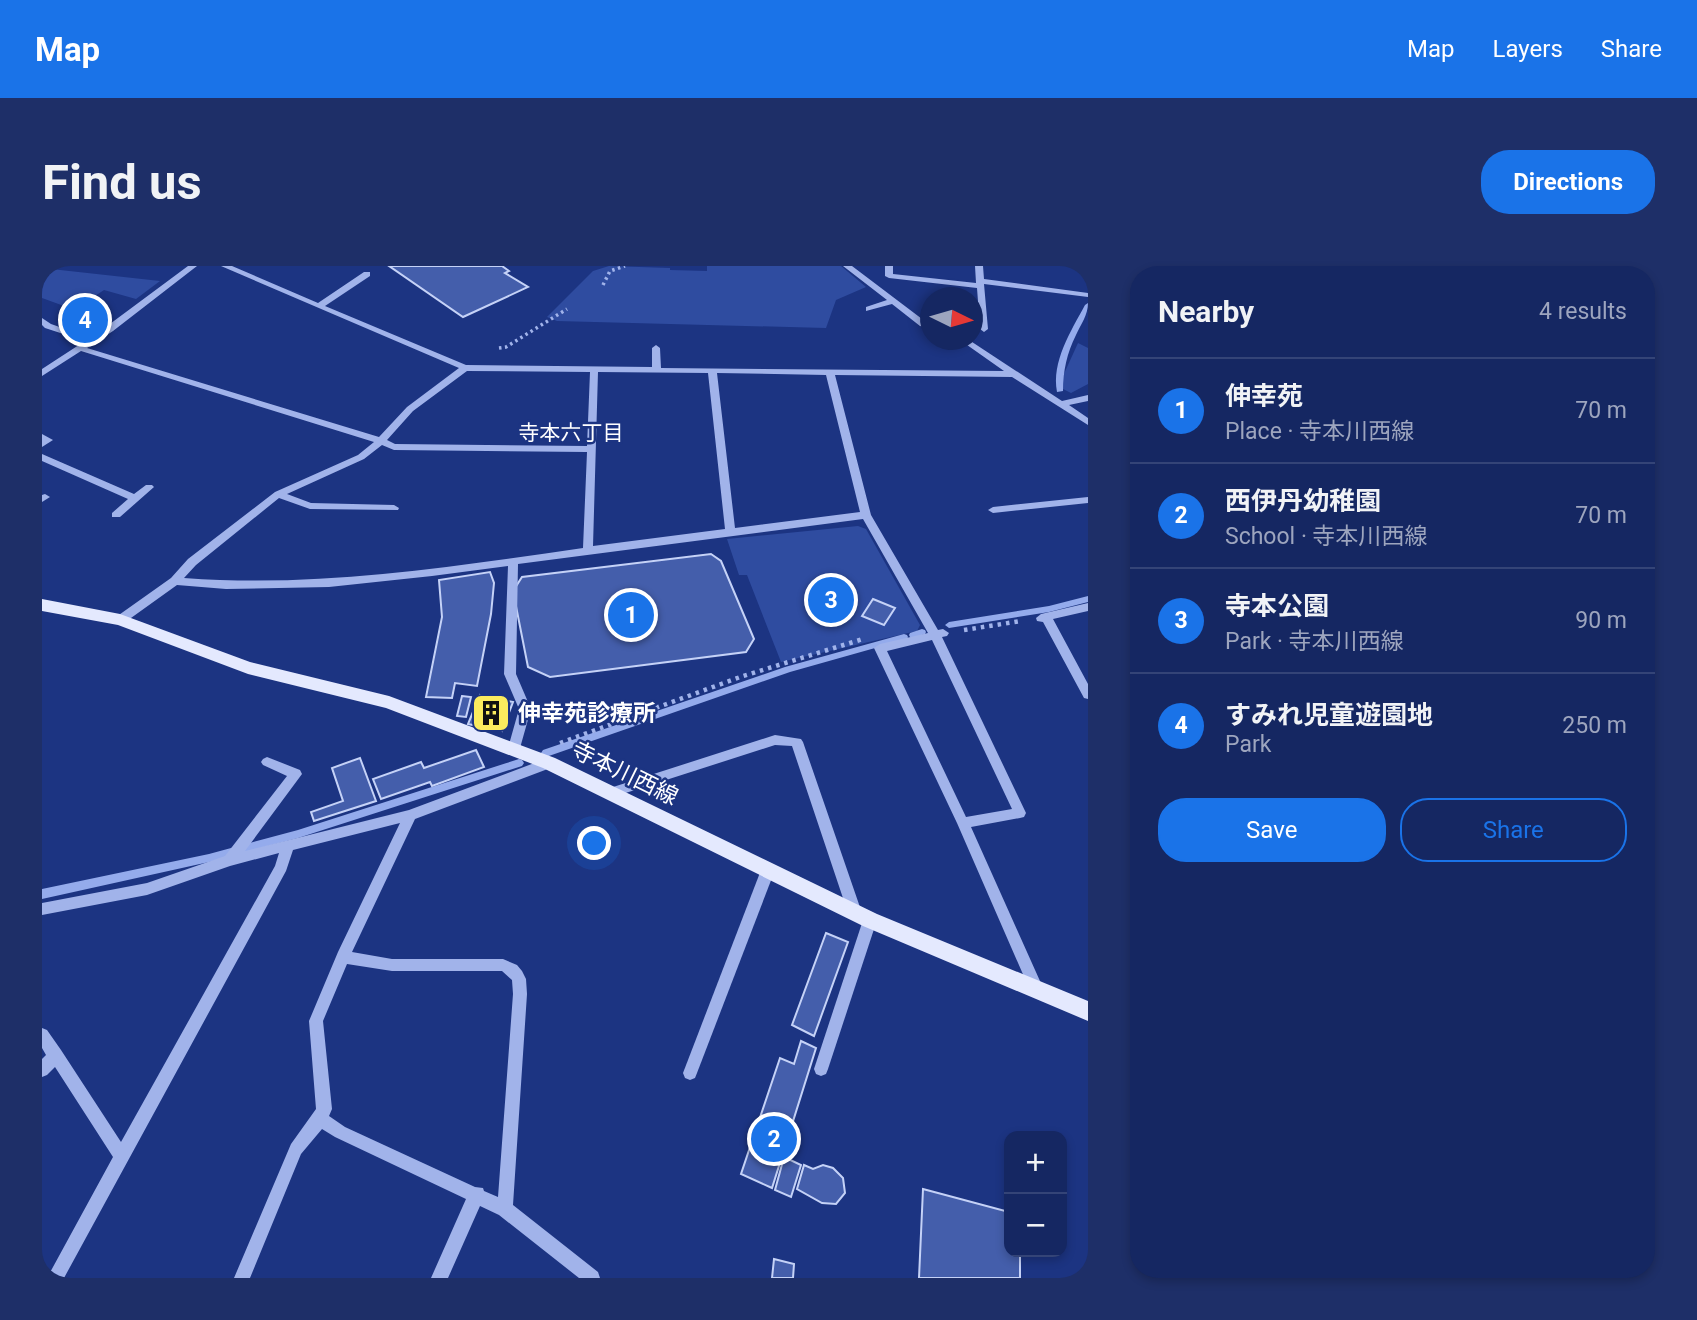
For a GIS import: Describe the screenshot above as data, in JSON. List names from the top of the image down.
{
  "streets": {
    "main road": ["寺本川西線"]
  },
  "districts": ["寺本六丁目"],
  "places": {
    "building": ["伸幸苑診療所"]
  },
  "north": "right",
  "page": {
    "header": "Map",
    "nav": ["Map", "Layers", "Share"],
    "buttons": [
      "Directions",
      ["Save", "Share"]
    ],
    "title": "Find us",
    "heading": ["Nearby", "4 results"],
    "pins": [
      "4",
      "3",
      "1",
      "2"
    ],
    "list": [
      {
        "mark": "1",
        "name": "伸幸苑",
        "note": "Place · 寺本川西線",
        "value": "70 m"
      },
      {
        "mark": "2",
        "name": "西伊丹幼稚園",
        "note": "School · 寺本川西線",
        "value": "70 m"
      },
      {
        "mark": "3",
        "name": "寺本公園",
        "note": "Park · 寺本川西線",
        "value": "90 m"
      },
      {
        "mark": "4",
        "name": "すみれ児童遊園地",
        "note": "Park",
        "value": "250 m"
      }
    ],
    "map_buttons": ["+", "−"]
  }
}
